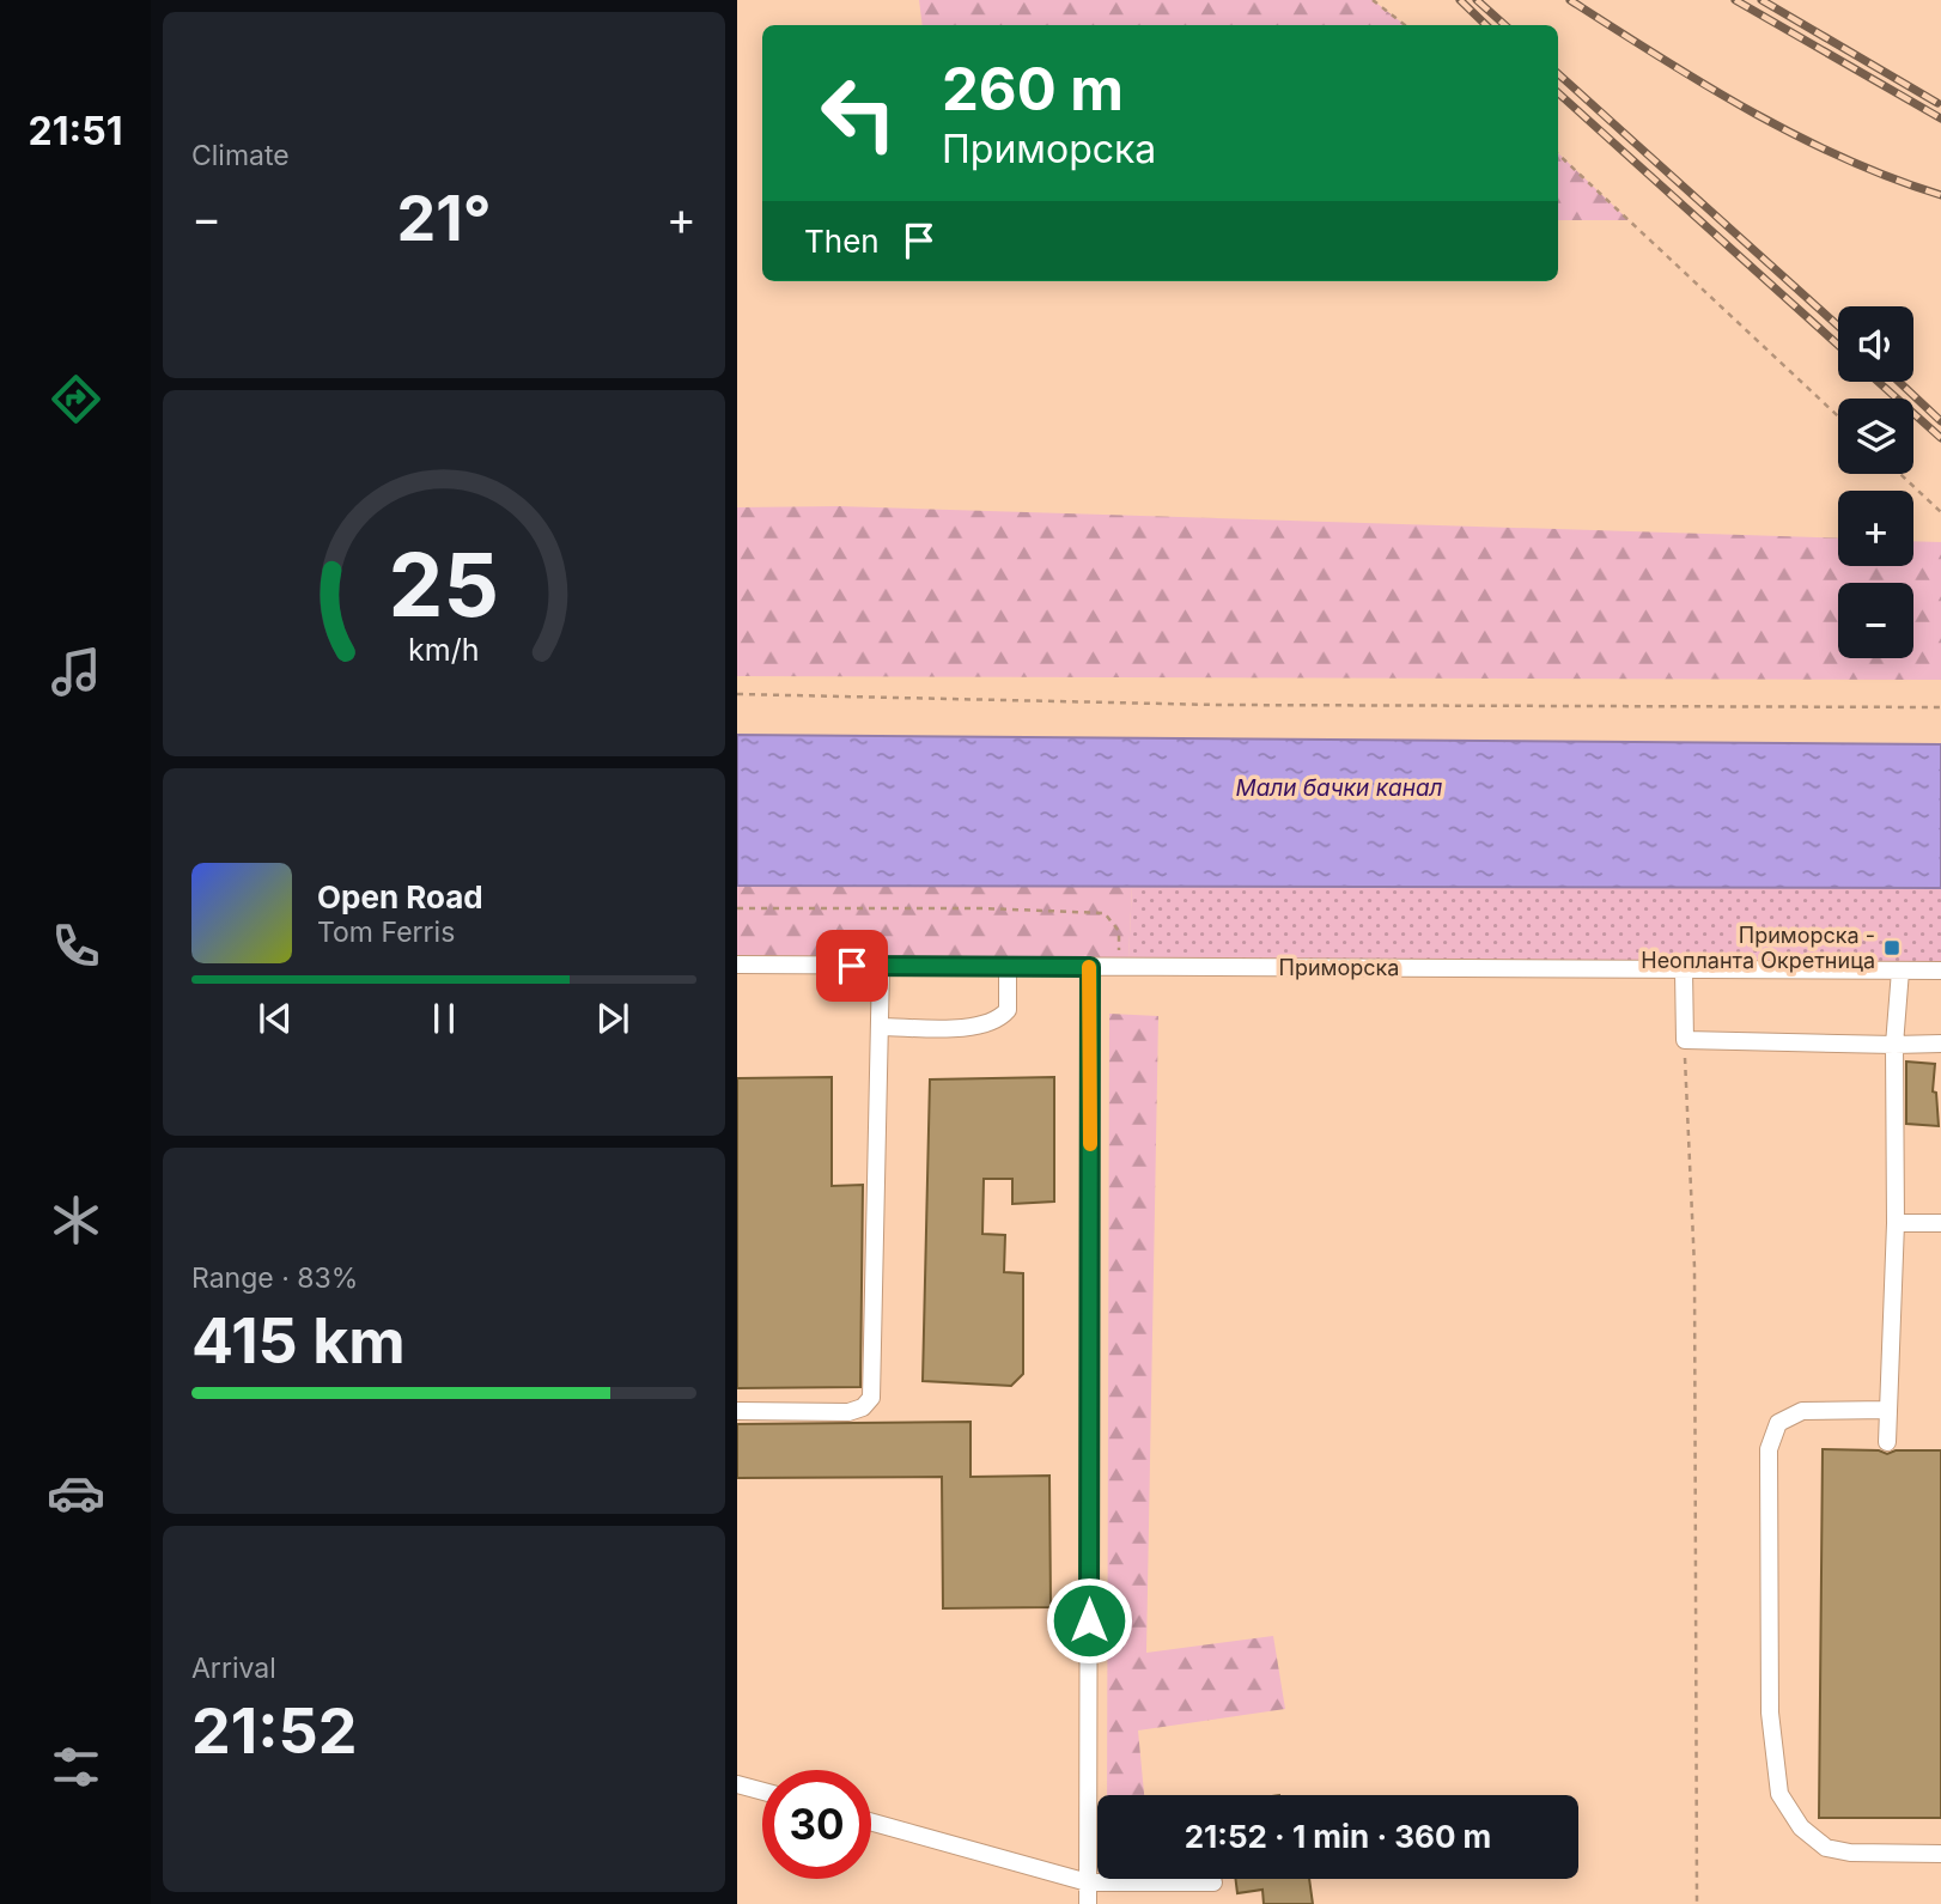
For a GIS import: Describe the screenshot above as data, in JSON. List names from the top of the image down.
{
  "streets": {
    "street": ["Приморска"]
  },
  "water": ["Мали бачки канал"],
  "places": {
    "transit": ["Приморска - Неопланта Окретница"]
  },
  "page": {
    "tabs": "21:51",
    "tile": [
      "Climate",
      ["Range · 83%", "415 km"],
      ["Arrival", "21:52"]
    ],
    "turn": ["260 m", "Приморска"],
    "heat": ["−", "21°", "+"],
    "then": "Then",
    "map_buttons": ["+", "−"],
    "song": ["Open Road", "Tom Ferris"],
    "limit": "30",
    "trip": "21:52 · 1 min · 360 m",
    "gauge": ["25", "km/h"]
  }
}
